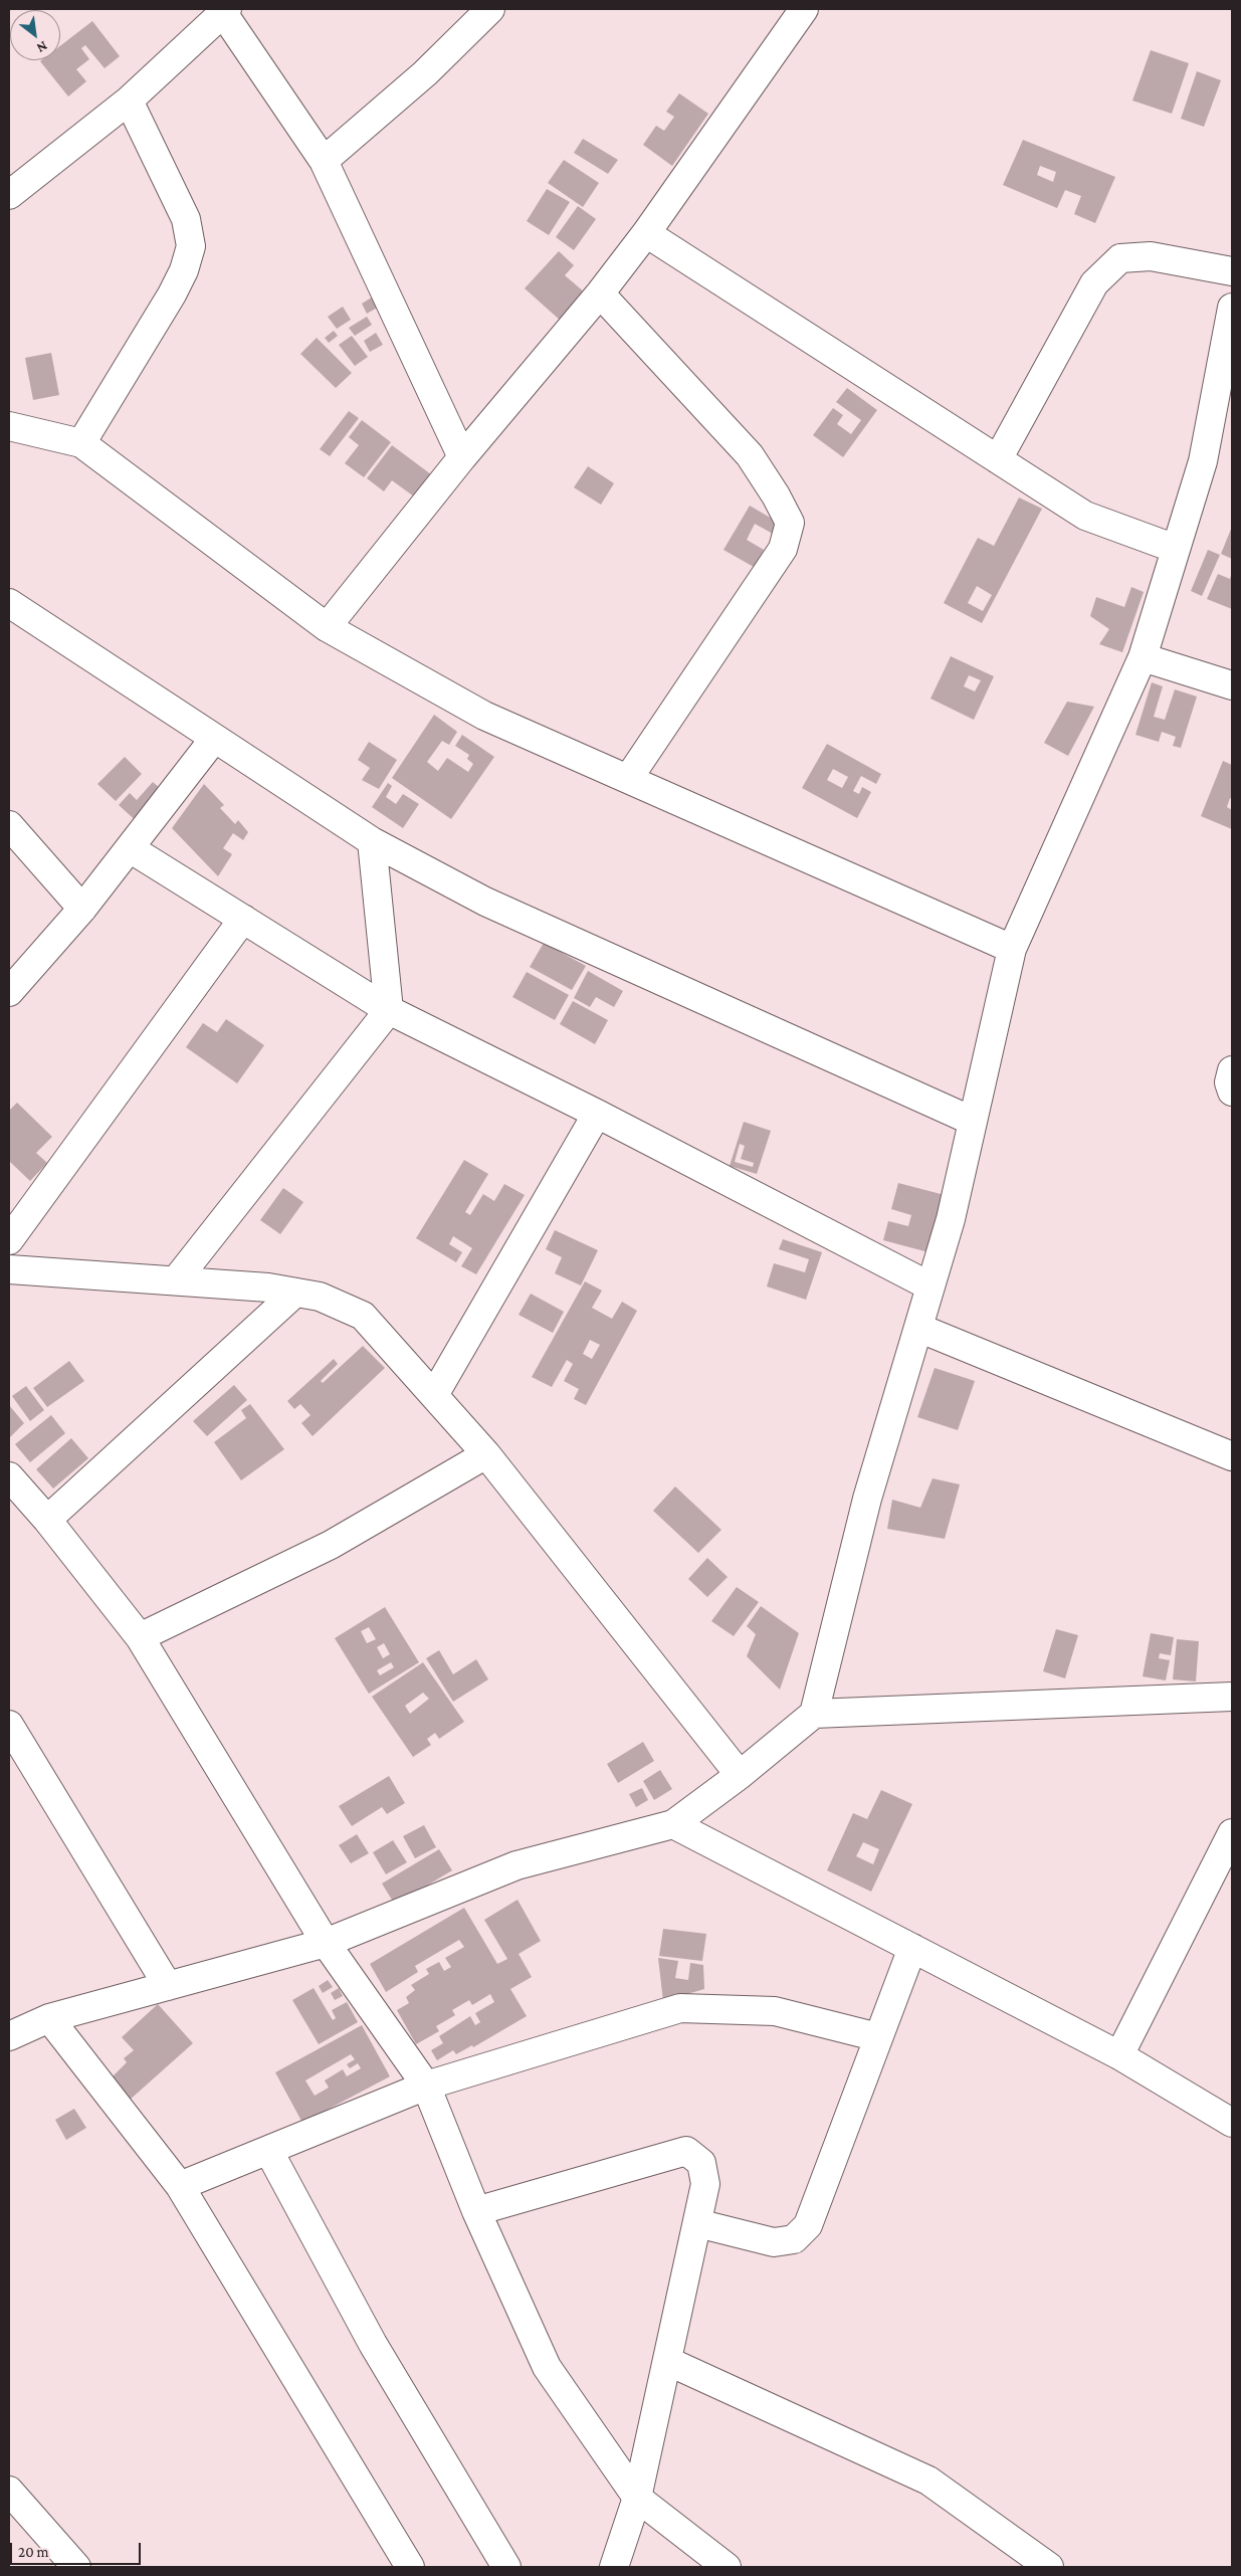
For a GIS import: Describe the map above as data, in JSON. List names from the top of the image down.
{
  "scale_bar": "20 m",
  "north": "bottom right"
}
